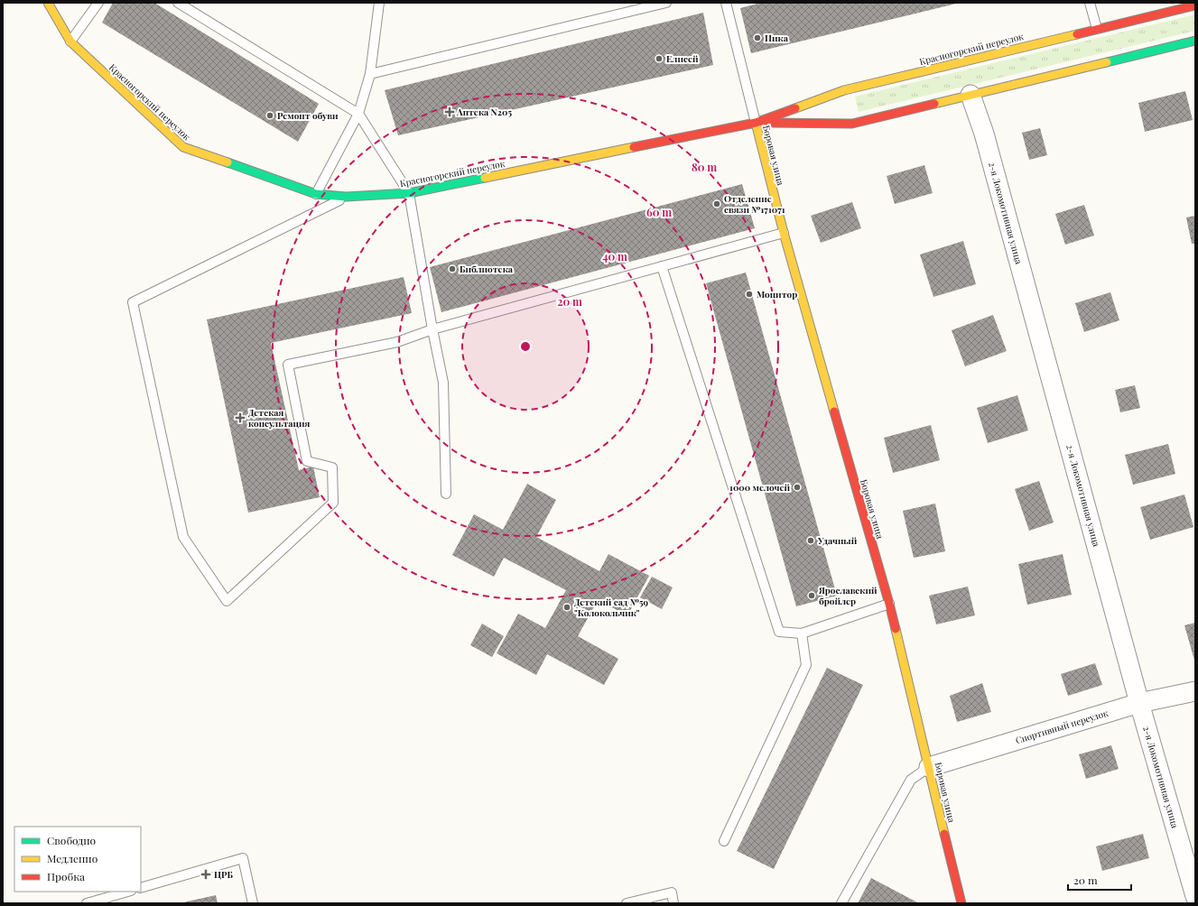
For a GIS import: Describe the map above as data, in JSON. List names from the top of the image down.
{
  "streets": {
    "main road": ["Красногорский переулок", "Боровая улица"],
    "street": ["2-я Локомотивная улица", "Спортивный переулок"]
  },
  "crossings": [
    ["Красногорский переулок", "Боровая улица"],
    ["Красногорский переулок", "2-я Локомотивная улица"],
    ["Боровая улица", "Спортивный переулок"],
    ["2-я Локомотивная улица", "Спортивный переулок"]
  ],
  "places": {
    "other": [
      "Ника",
      "Елисей",
      "Ремонт обуви",
      "Отделение связи №171071",
      "Библиотека",
      "Монитор",
      "1000 мелочей",
      "Удачный",
      "Ярославский бройлер",
      "Детский сад №59 \"Колокольчик\""
    ],
    "health": ["Аптека N205", "Детская консультация", "ЦРБ"]
  },
  "legend": ["Свободно", "Медленно", "Пробка"],
  "scale_bar": "20 m",
  "rings": [
    "80 m",
    "60 m",
    "40 m",
    "20 m"
  ]
}
